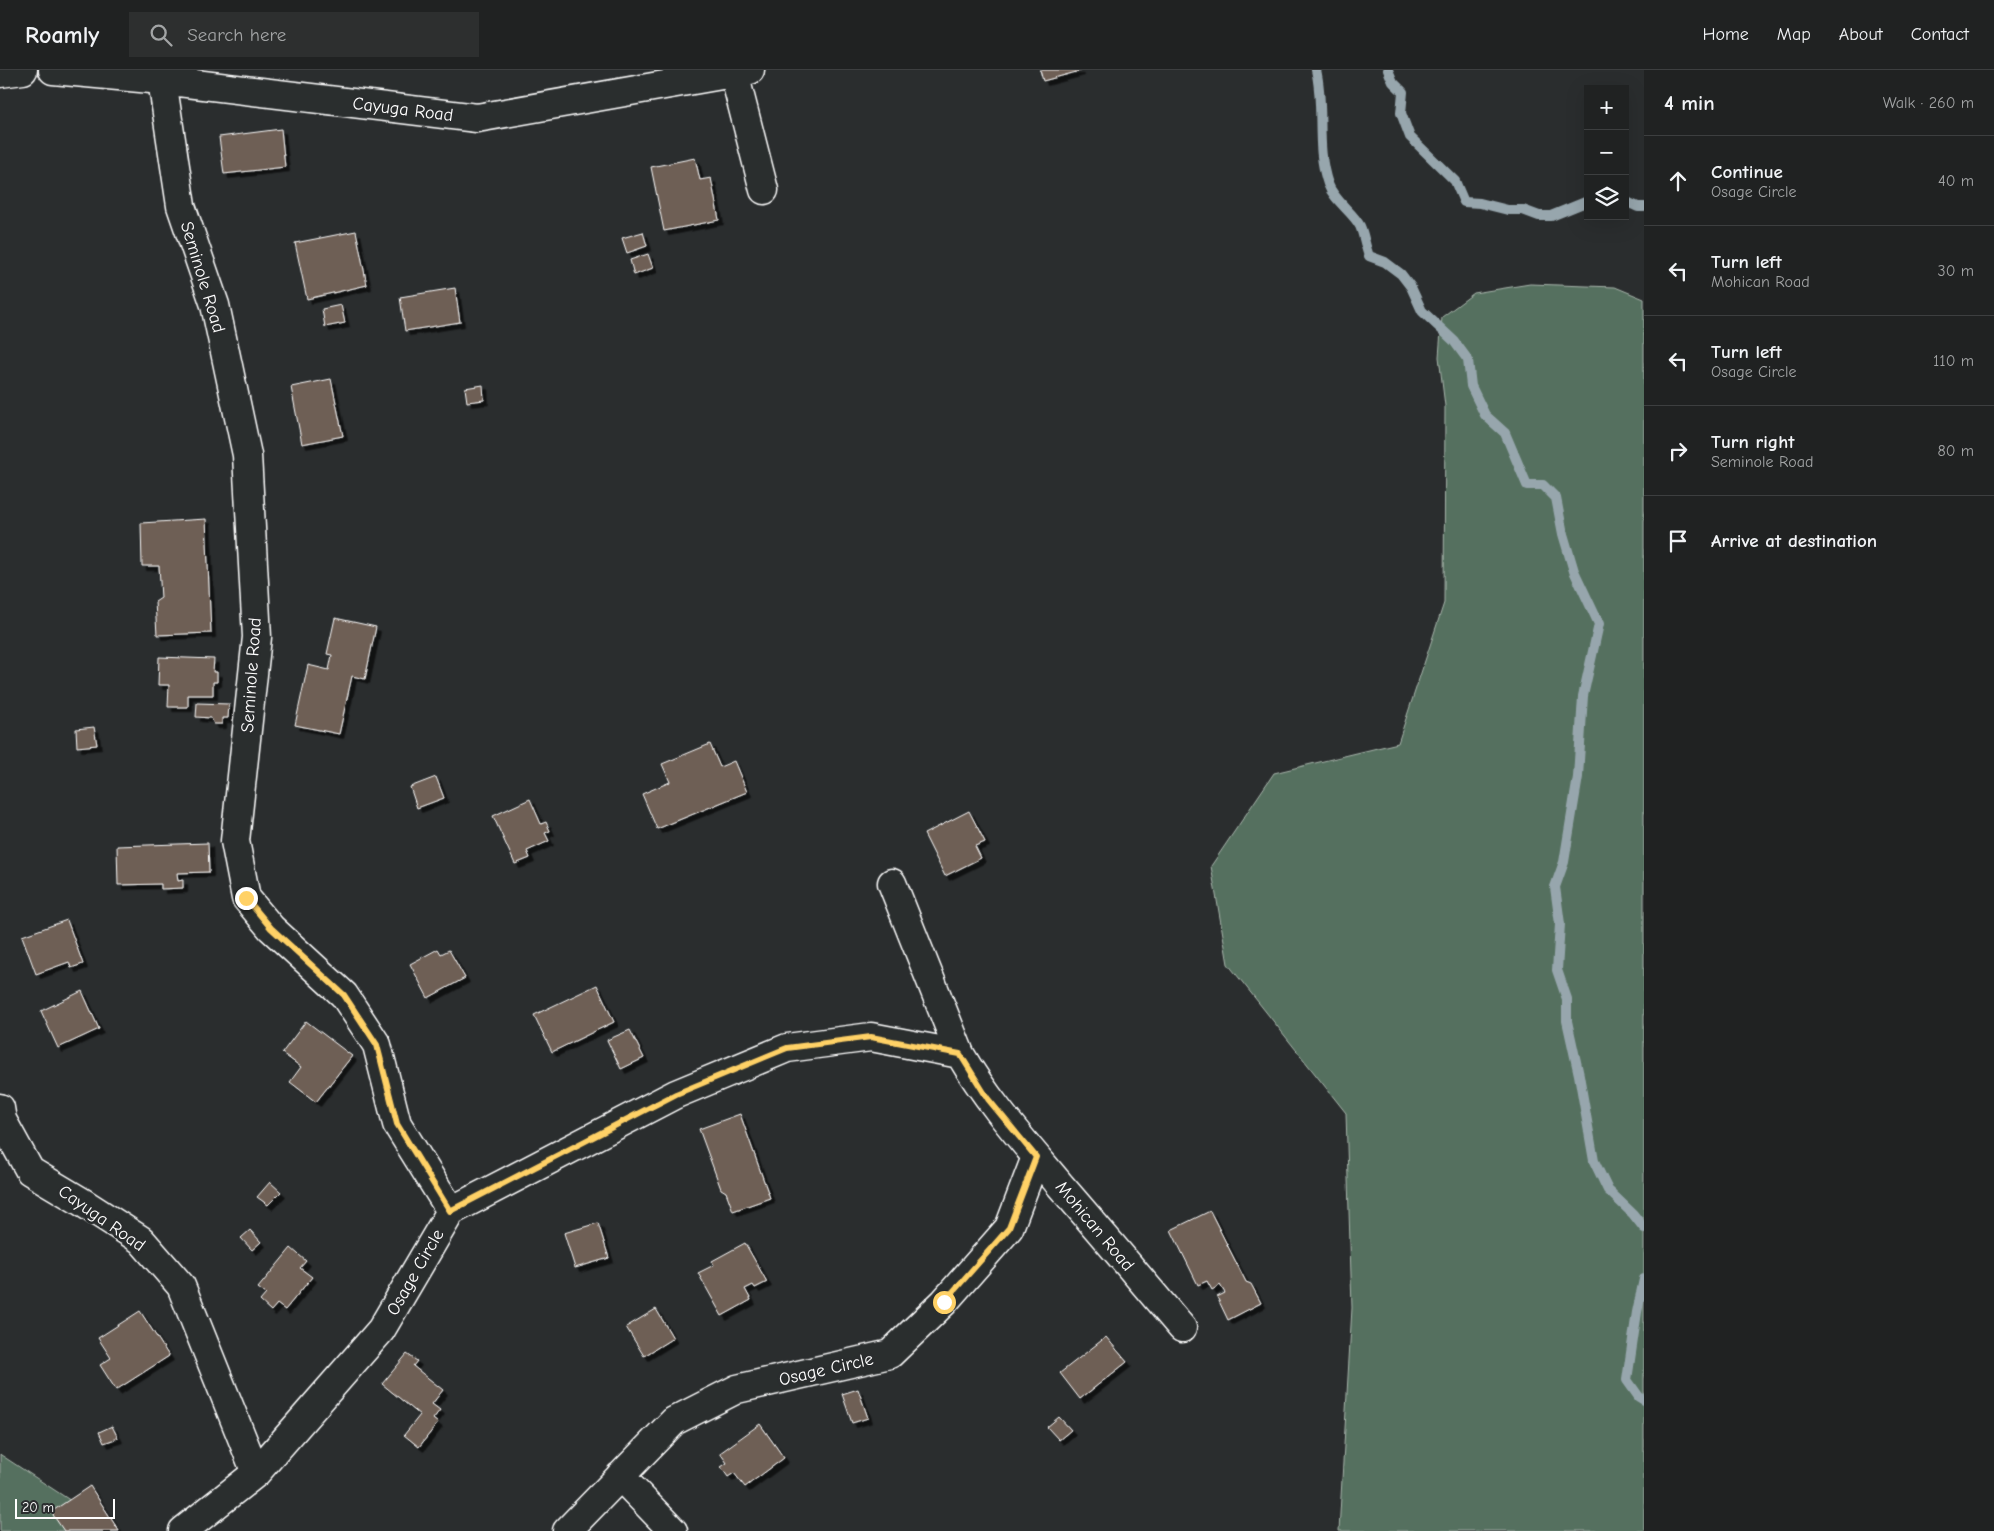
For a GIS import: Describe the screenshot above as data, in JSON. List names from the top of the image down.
{
  "streets": {
    "street": [
      "Cayuga Road",
      "Seminole Road",
      "Mohican Road",
      "Osage Circle"
    ]
  },
  "crossings": [
    ["Cayuga Road", "Seminole Road"],
    ["Cayuga Road", "Osage Circle"],
    ["Seminole Road", "Osage Circle"],
    ["Mohican Road", "Osage Circle"]
  ],
  "scale_bar": "20 m",
  "page": {
    "header": "Roamly",
    "search": "Search here",
    "nav": [
      "Home",
      "Map",
      "About",
      "Contact"
    ],
    "heading": ["4 min", "Walk · 260 m"],
    "map_buttons": ["+", "−"],
    "list": [
      ["Continue", "Osage Circle", "40 m"],
      ["Turn left", "Mohican Road", "30 m"],
      ["Turn left", "Osage Circle", "110 m"],
      ["Turn right", "Seminole Road", "80 m"],
      "Arrive at destination"
    ],
    "scale": "20 m"
  }
}
